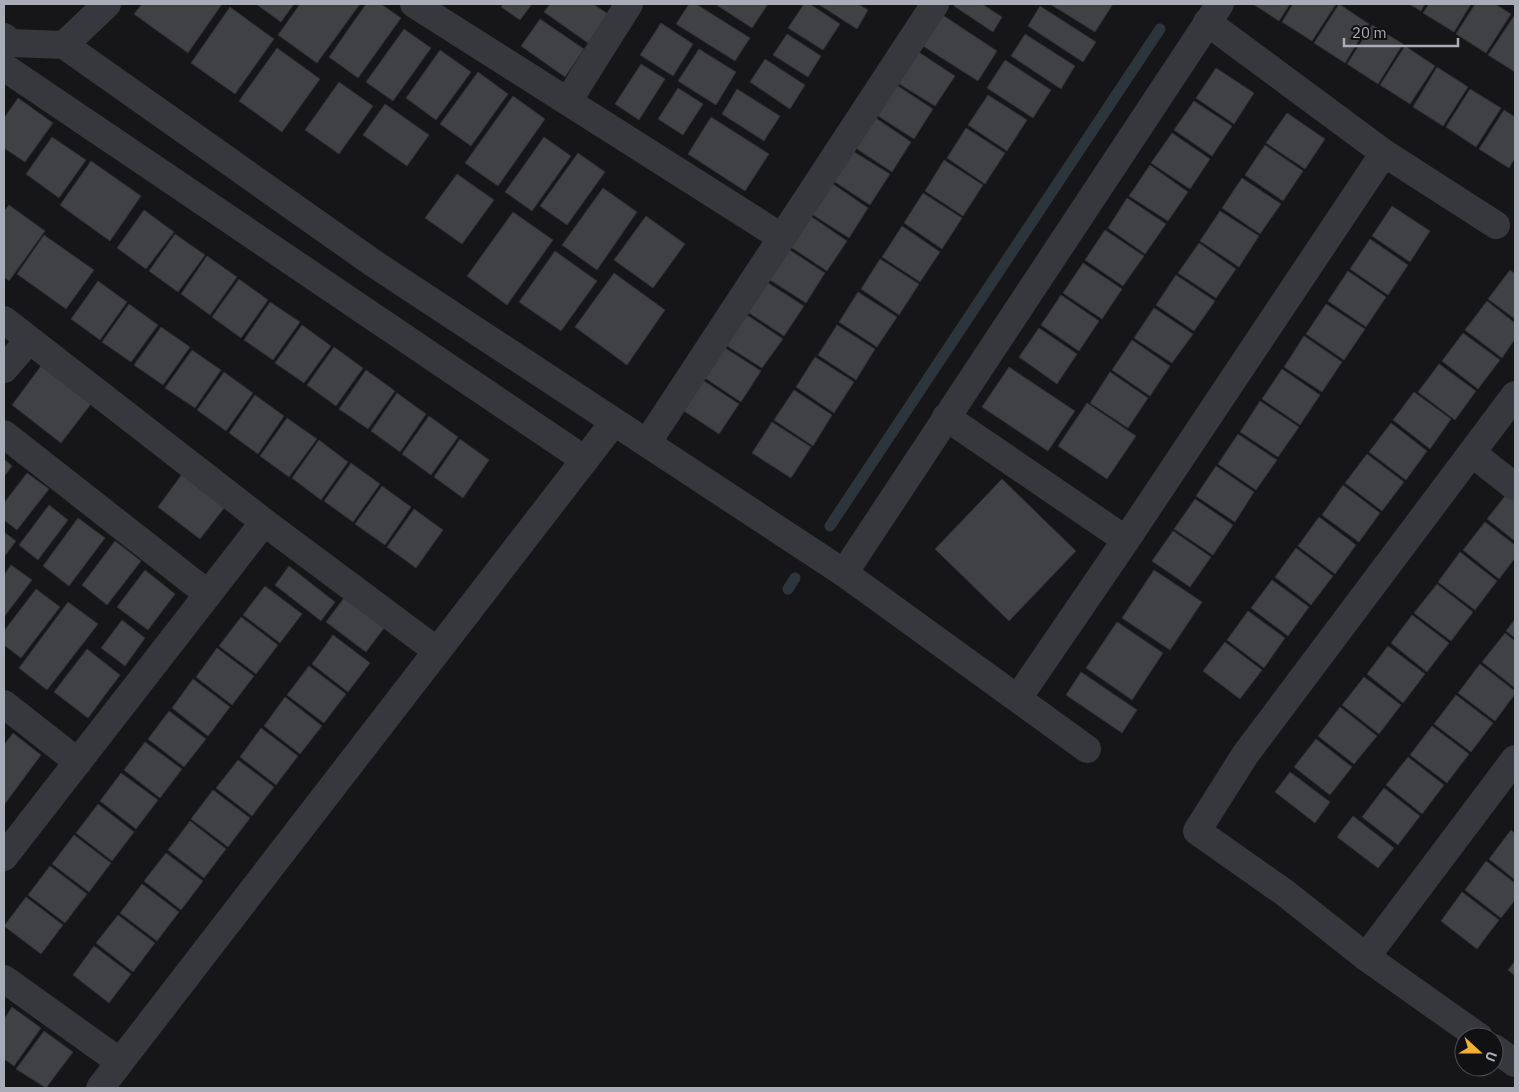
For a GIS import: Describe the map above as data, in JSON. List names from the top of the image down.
{
  "scale_bar": "20 m",
  "north": "right"
}
